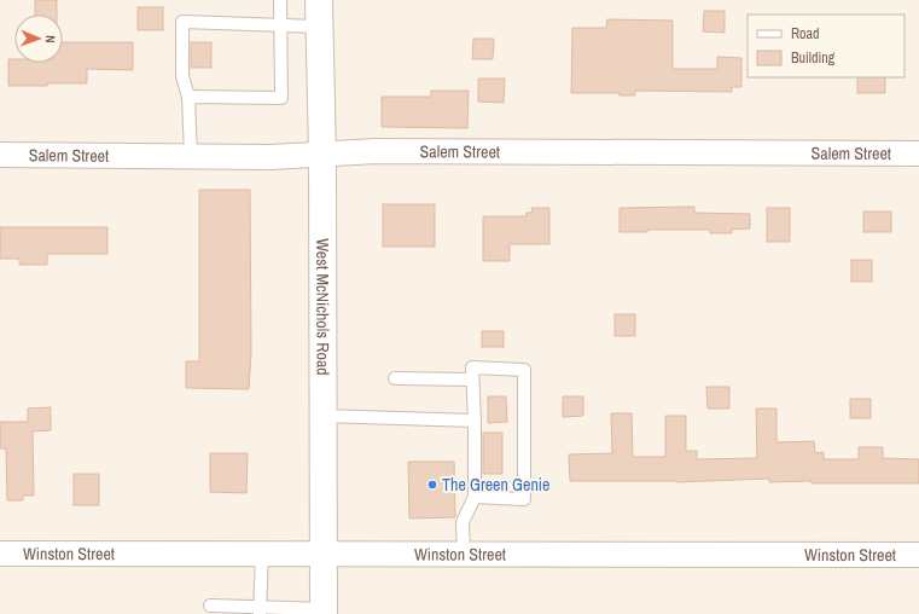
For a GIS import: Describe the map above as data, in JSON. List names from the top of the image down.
{
  "streets": {
    "main road": ["West McNichols Road"],
    "street": ["Salem Street", "Winston Street"]
  },
  "crossings": [
    ["Salem Street", "West McNichols Road"],
    ["West McNichols Road", "Winston Street"]
  ],
  "places": ["The Green Genie"],
  "legend": ["Road", "Building"],
  "north": "right"
}
